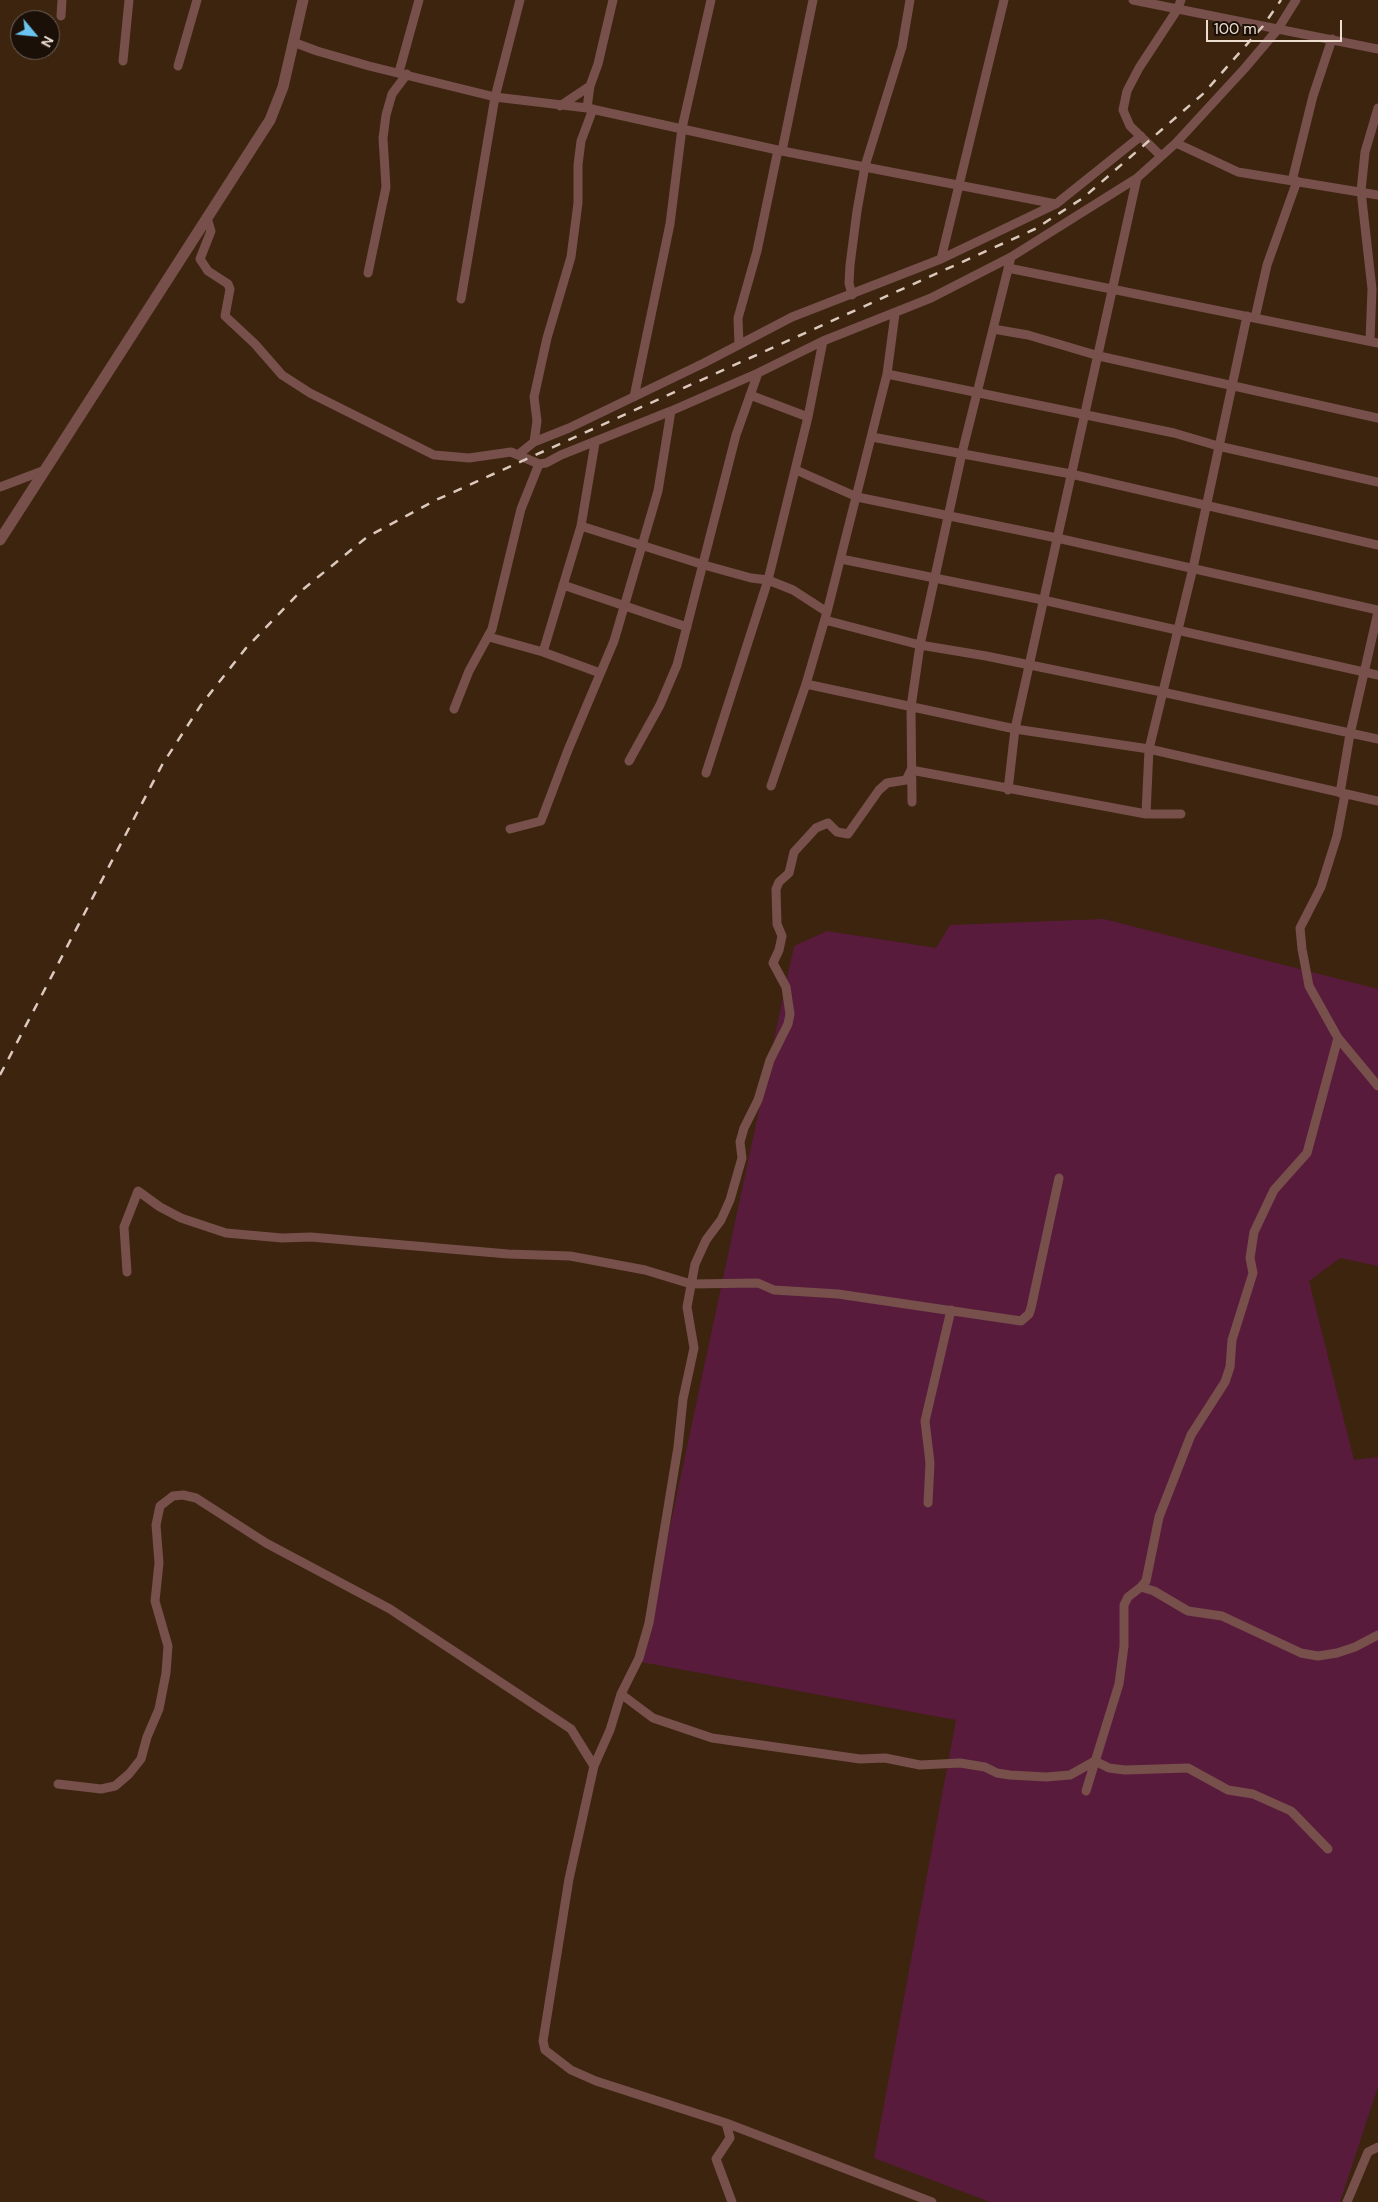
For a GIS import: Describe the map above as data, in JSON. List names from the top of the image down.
{
  "scale_bar": "100 m",
  "north": "bottom right"
}
